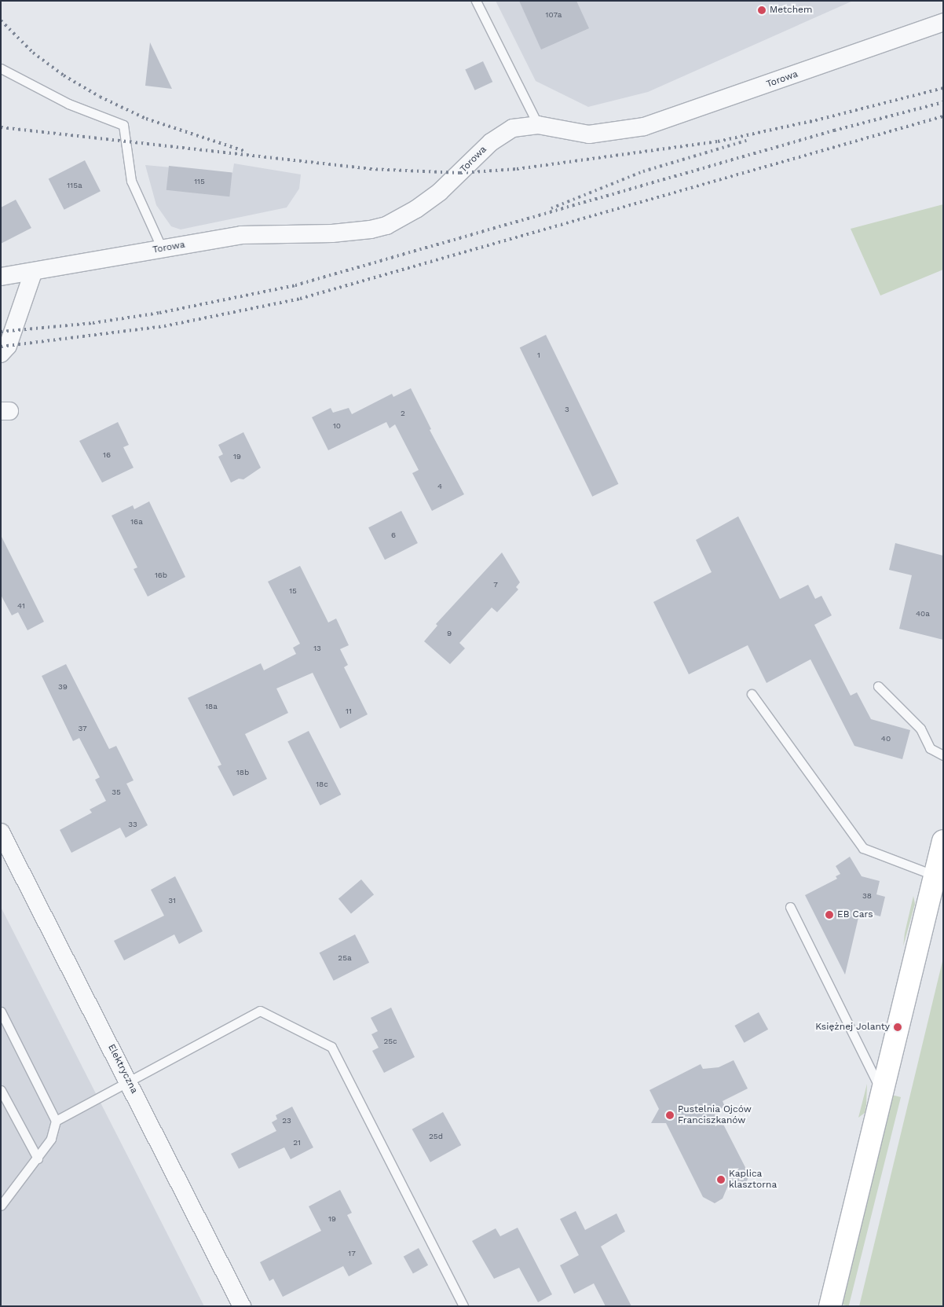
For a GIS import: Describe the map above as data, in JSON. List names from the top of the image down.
{
  "streets": {
    "street": ["Torowa", "Elektryczna"]
  },
  "places": [
    "Metchem",
    "EB Cars",
    "Księżnej Jolanty",
    "Pustelnia Ojców Franciszkanów",
    "Kaplica klasztorna"
  ],
  "house_numbers": [
    "107a",
    "115",
    "115a",
    "1",
    "3",
    "2",
    "10",
    "16",
    "19",
    "4",
    "16a",
    "6",
    "16b",
    "7",
    "15",
    "41",
    "40a",
    "9",
    "13",
    "39",
    "18a",
    "11",
    "37",
    "40",
    "18b",
    "18c",
    "35",
    "33",
    "38",
    "31",
    "25a",
    "25c",
    "23",
    "25d",
    "21",
    "19",
    "17"
  ]
}
